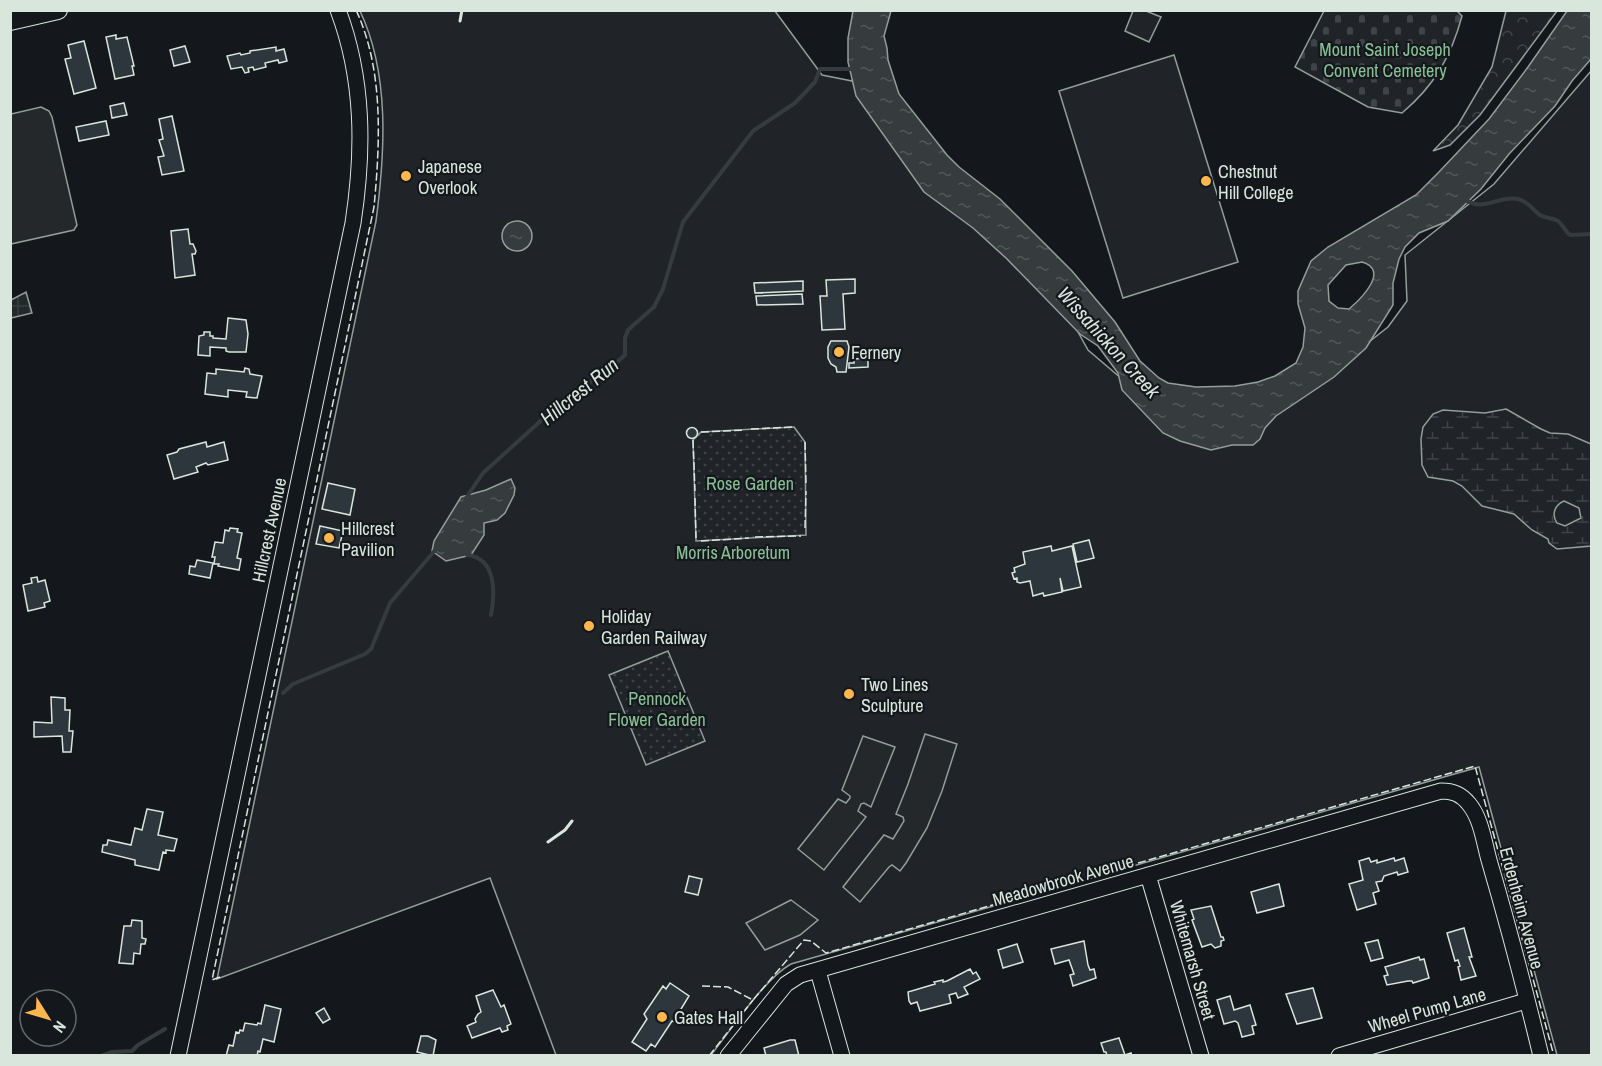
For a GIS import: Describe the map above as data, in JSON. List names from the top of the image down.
{
  "streets": {
    "street": [
      "Hillcrest Avenue",
      "Meadowbrook Avenue",
      "Erdenheim Avenue",
      "Whitemarsh Street",
      "Wheel Pump Lane"
    ]
  },
  "crossings": [
    ["Meadowbrook Avenue", "Erdenheim Avenue"],
    ["Meadowbrook Avenue", "Whitemarsh Street"],
    ["Erdenheim Avenue", "Wheel Pump Lane"]
  ],
  "water": ["Wissahickon Creek", "Hillcrest Run"],
  "parks": [
    "Mount Saint Joseph Convent Cemetery",
    "Rose Garden",
    "Morris Arboretum",
    "Pennock Flower Garden"
  ],
  "places": [
    "Japanese Overlook",
    "Chestnut Hill College",
    "Fernery",
    "Hillcrest Pavilion",
    "Holiday Garden Railway",
    "Two Lines Sculpture",
    "Gates Hall"
  ],
  "north": "bottom right"
}
